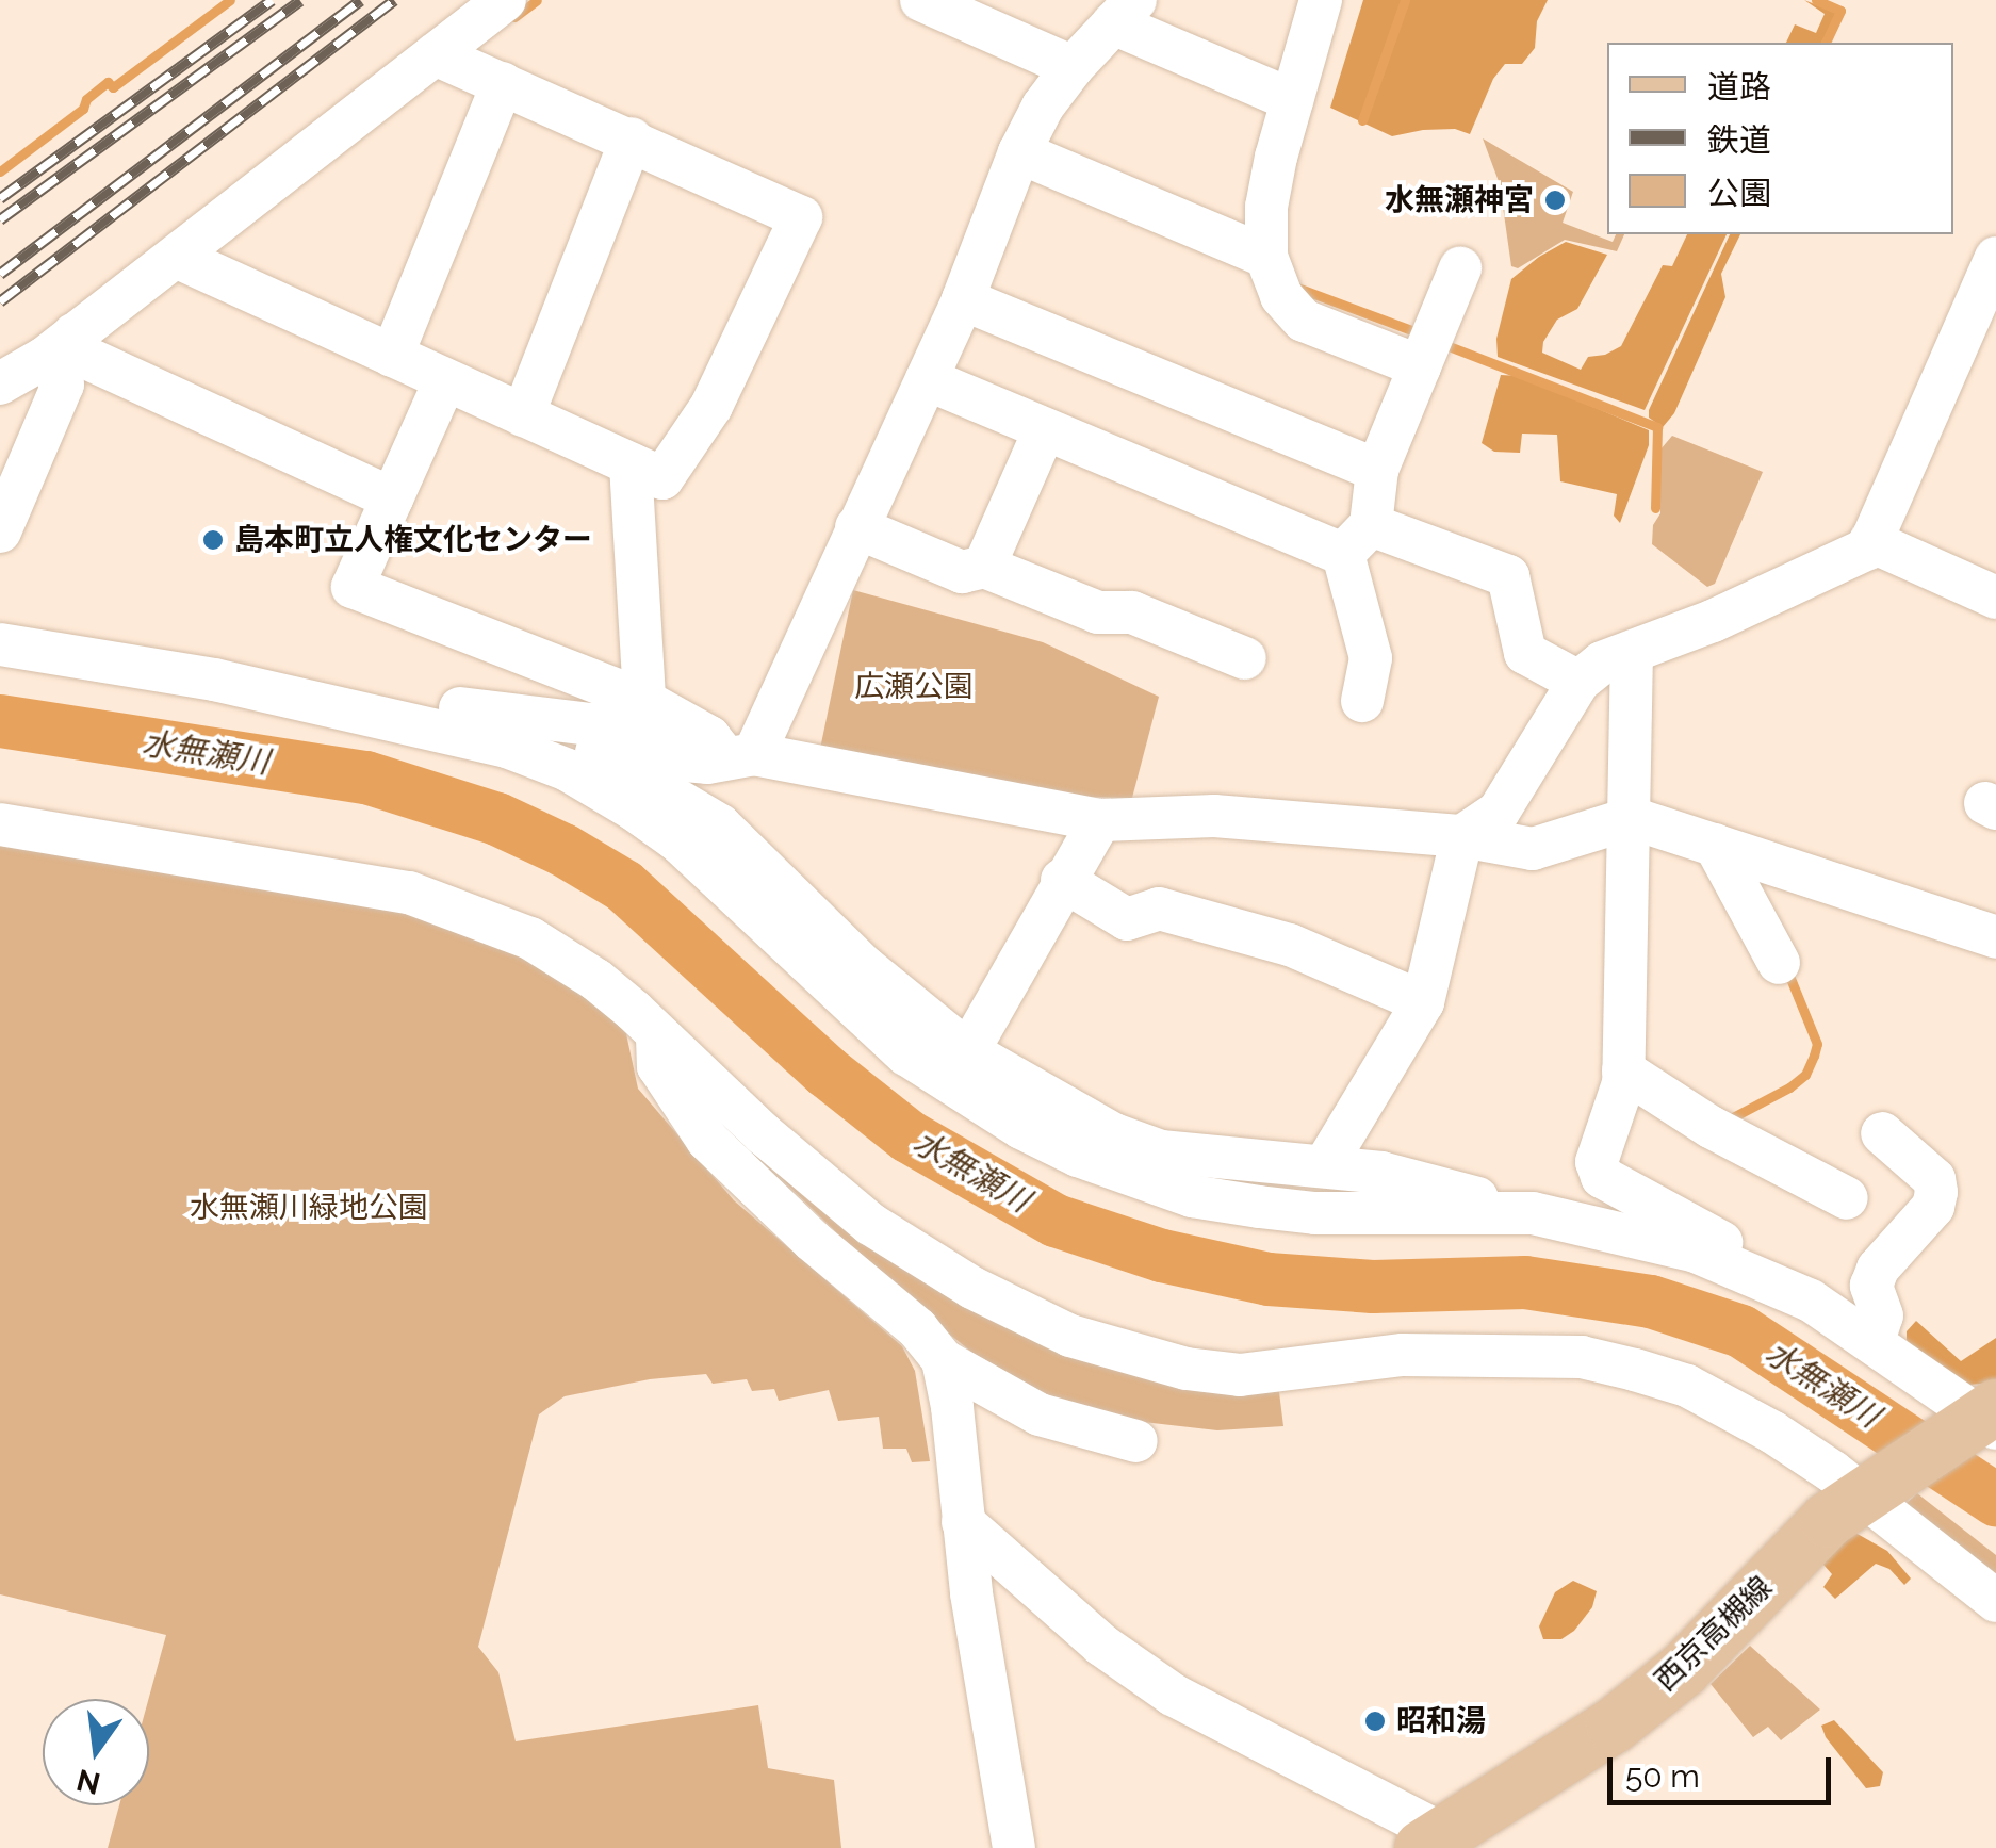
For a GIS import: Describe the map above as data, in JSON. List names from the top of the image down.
{
  "streets": {
    "main road": ["西京高槻線"]
  },
  "water": ["水無瀬川"],
  "parks": ["広瀬公園", "水無瀬川緑地公園"],
  "places": ["水無瀬神宮", "島本町立人権文化センター", "昭和湯"],
  "legend": ["道路", "鉄道", "公園"],
  "scale_bar": "50 m",
  "north": "bottom"
}
